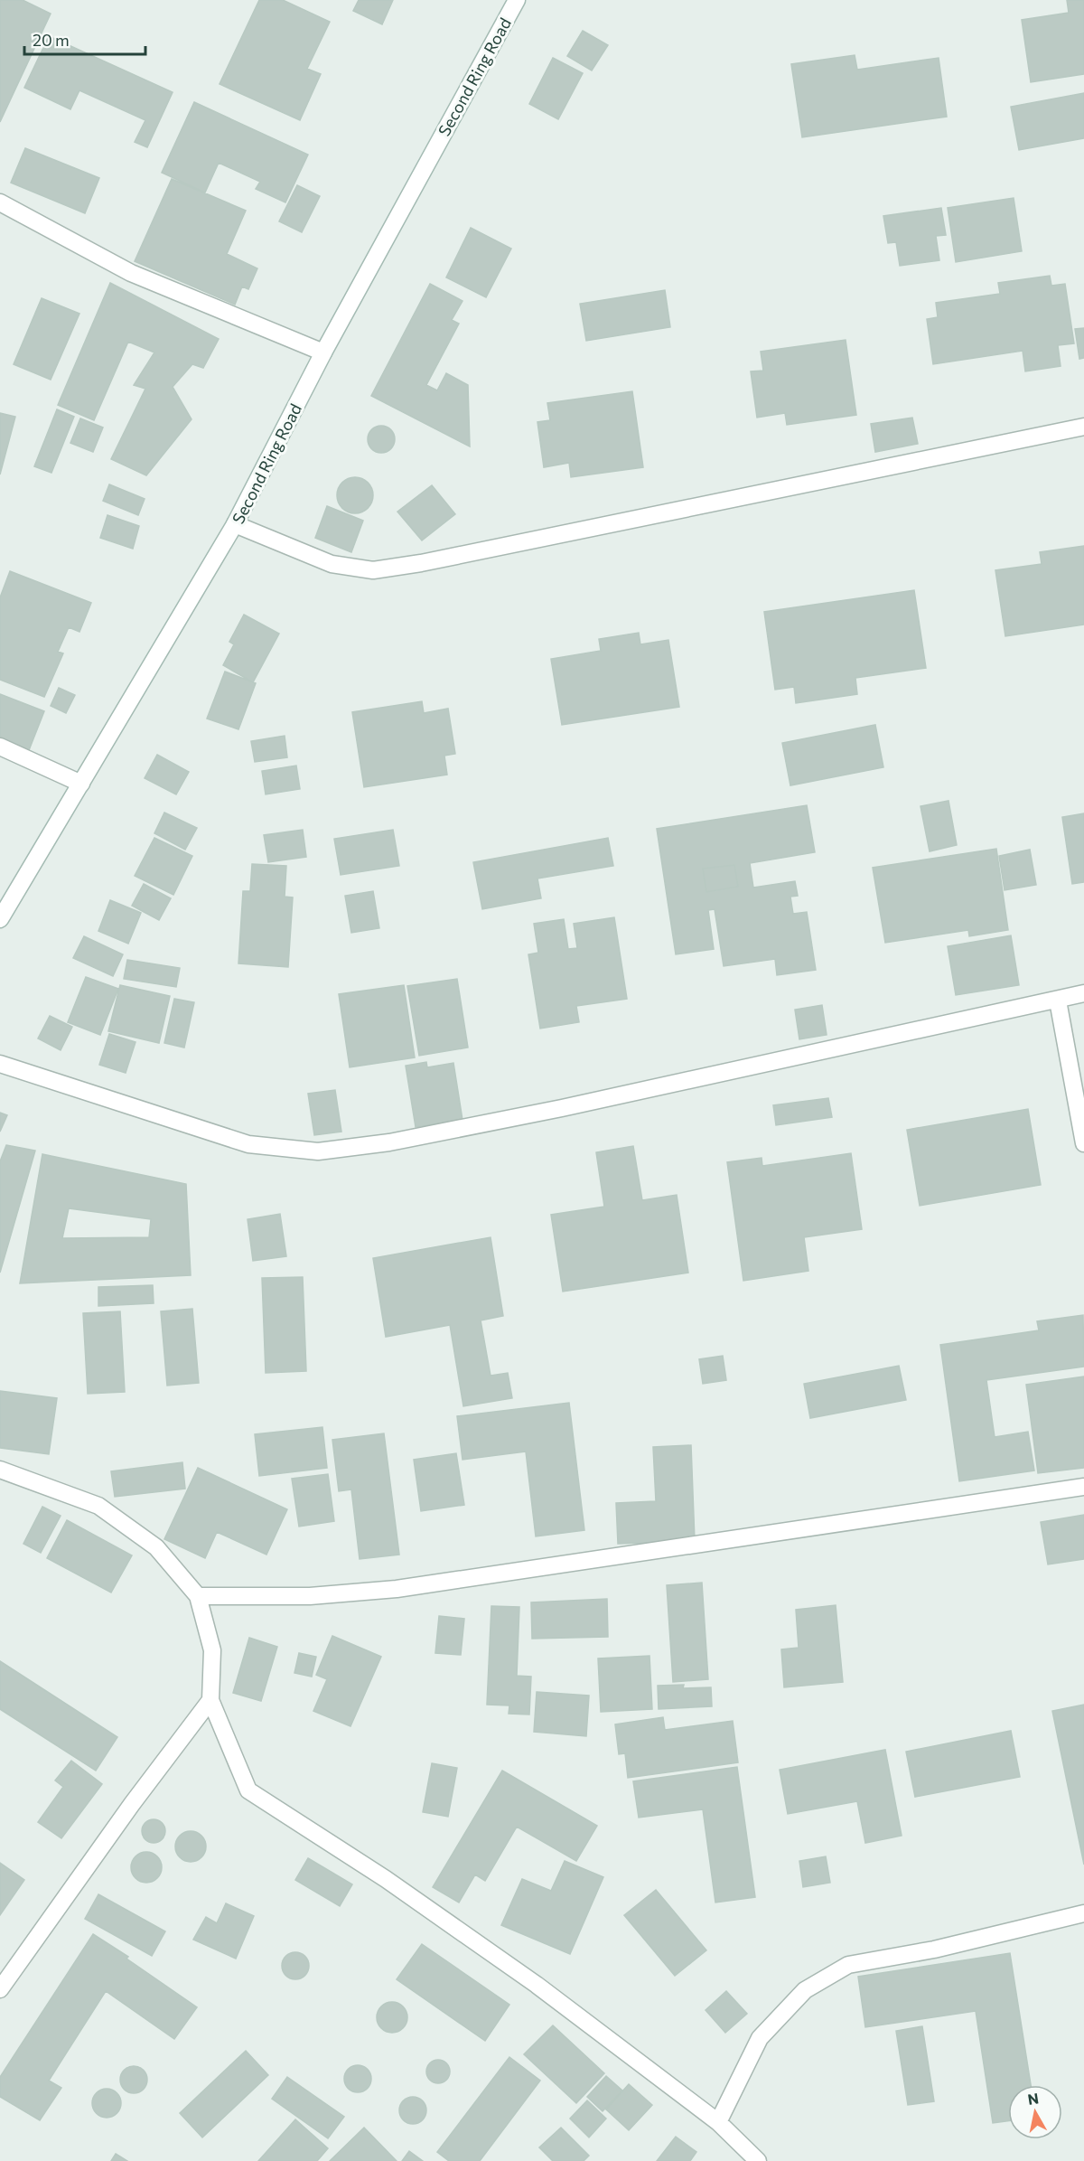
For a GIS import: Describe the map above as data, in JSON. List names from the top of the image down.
{
  "streets": {
    "street": ["Second Ring Road"]
  },
  "scale_bar": "20 m",
  "north": "top"
}
